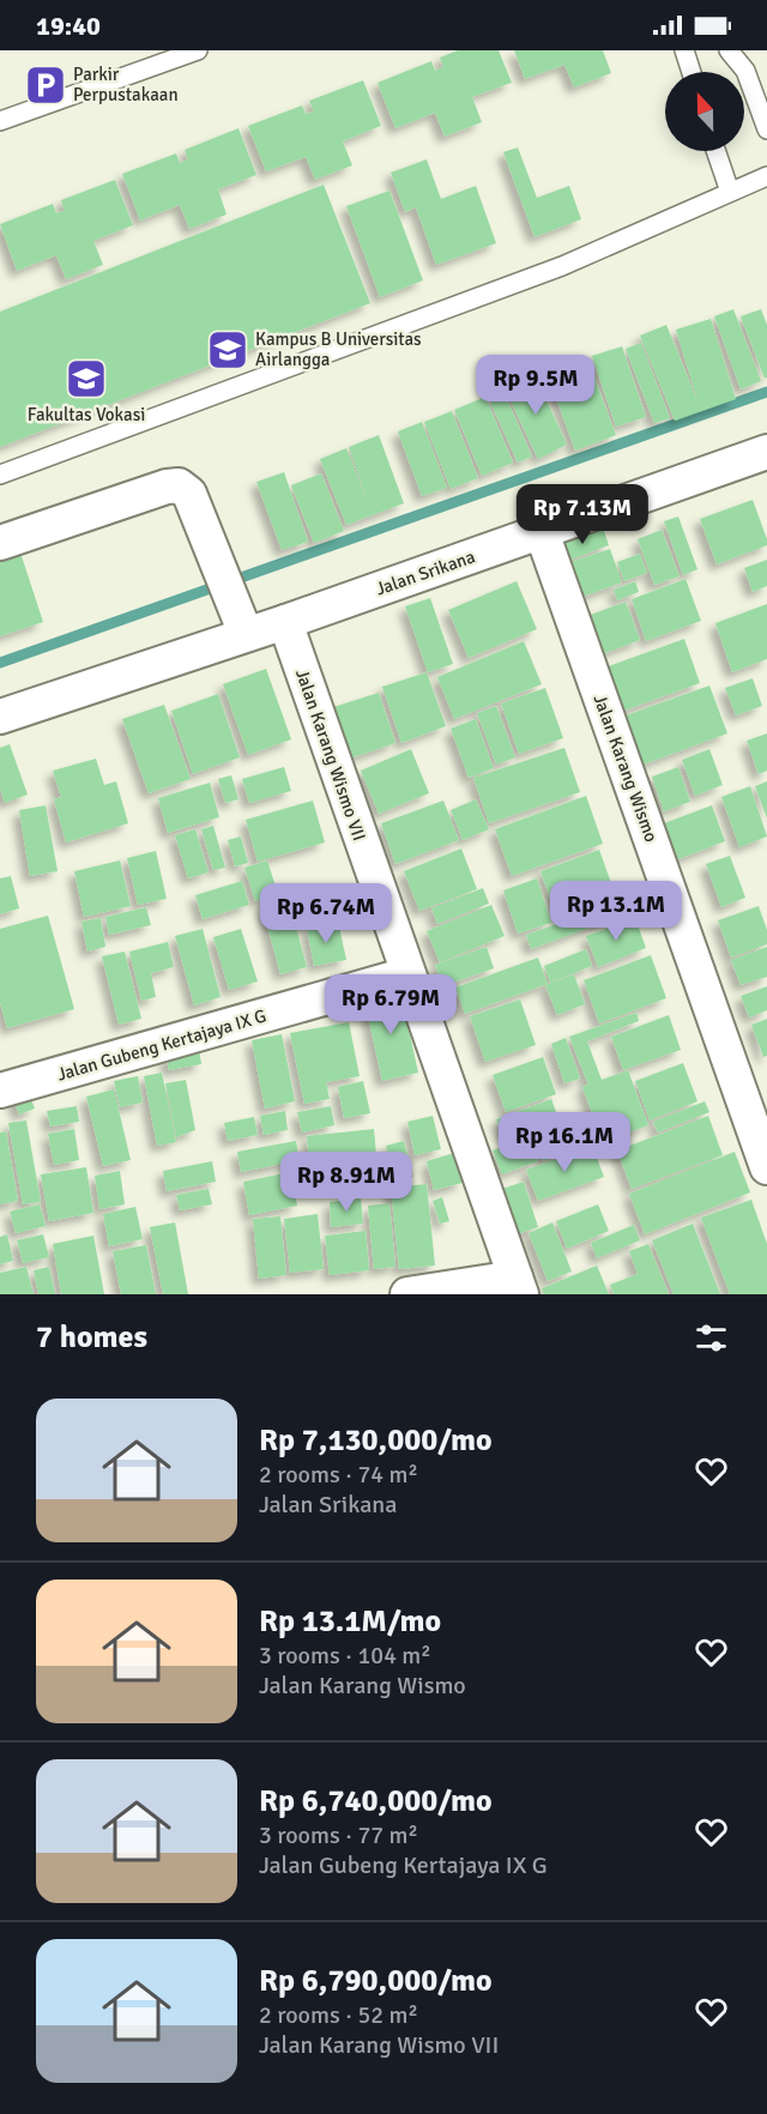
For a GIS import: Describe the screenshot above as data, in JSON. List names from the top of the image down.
{
  "streets": {
    "street": [
      "Jalan Srikana",
      "Jalan Karang Wismo VII",
      "Jalan Karang Wismo",
      "Jalan Gubeng Kertajaya IX G"
    ]
  },
  "crossings": [
    ["Jalan Srikana", "Jalan Karang Wismo VII"],
    ["Jalan Srikana", "Jalan Karang Wismo"],
    ["Jalan Karang Wismo VII", "Jalan Gubeng Kertajaya IX G"]
  ],
  "places": {
    "parking": ["Parkir Perpustakaan"],
    "school or university": ["Kampus B Universitas Airlangga", "Fakultas Vokasi"]
  },
  "north": "top",
  "page": {
    "status": "19:40",
    "price": [
      "Rp 9.5M",
      "Rp 7.13M",
      "Rp 13.1M",
      "Rp 6.74M",
      "Rp 6.79M",
      "Rp 16.1M",
      "Rp 8.91M"
    ],
    "heading": "7 homes",
    "list": [
      {
        "name": "Rp 7,130,000/mo",
        "note": "2 rooms · 74 m² · Jalan Srikana"
      },
      {
        "name": "Rp 13.1M/mo",
        "note": "3 rooms · 104 m² · Jalan Karang Wismo"
      },
      {
        "name": "Rp 6,740,000/mo",
        "note": "3 rooms · 77 m² · Jalan Gubeng Kertajaya IX G"
      },
      {
        "name": "Rp 6,790,000/mo",
        "note": "2 rooms · 52 m² · Jalan Karang Wismo VII"
      }
    ]
  }
}
